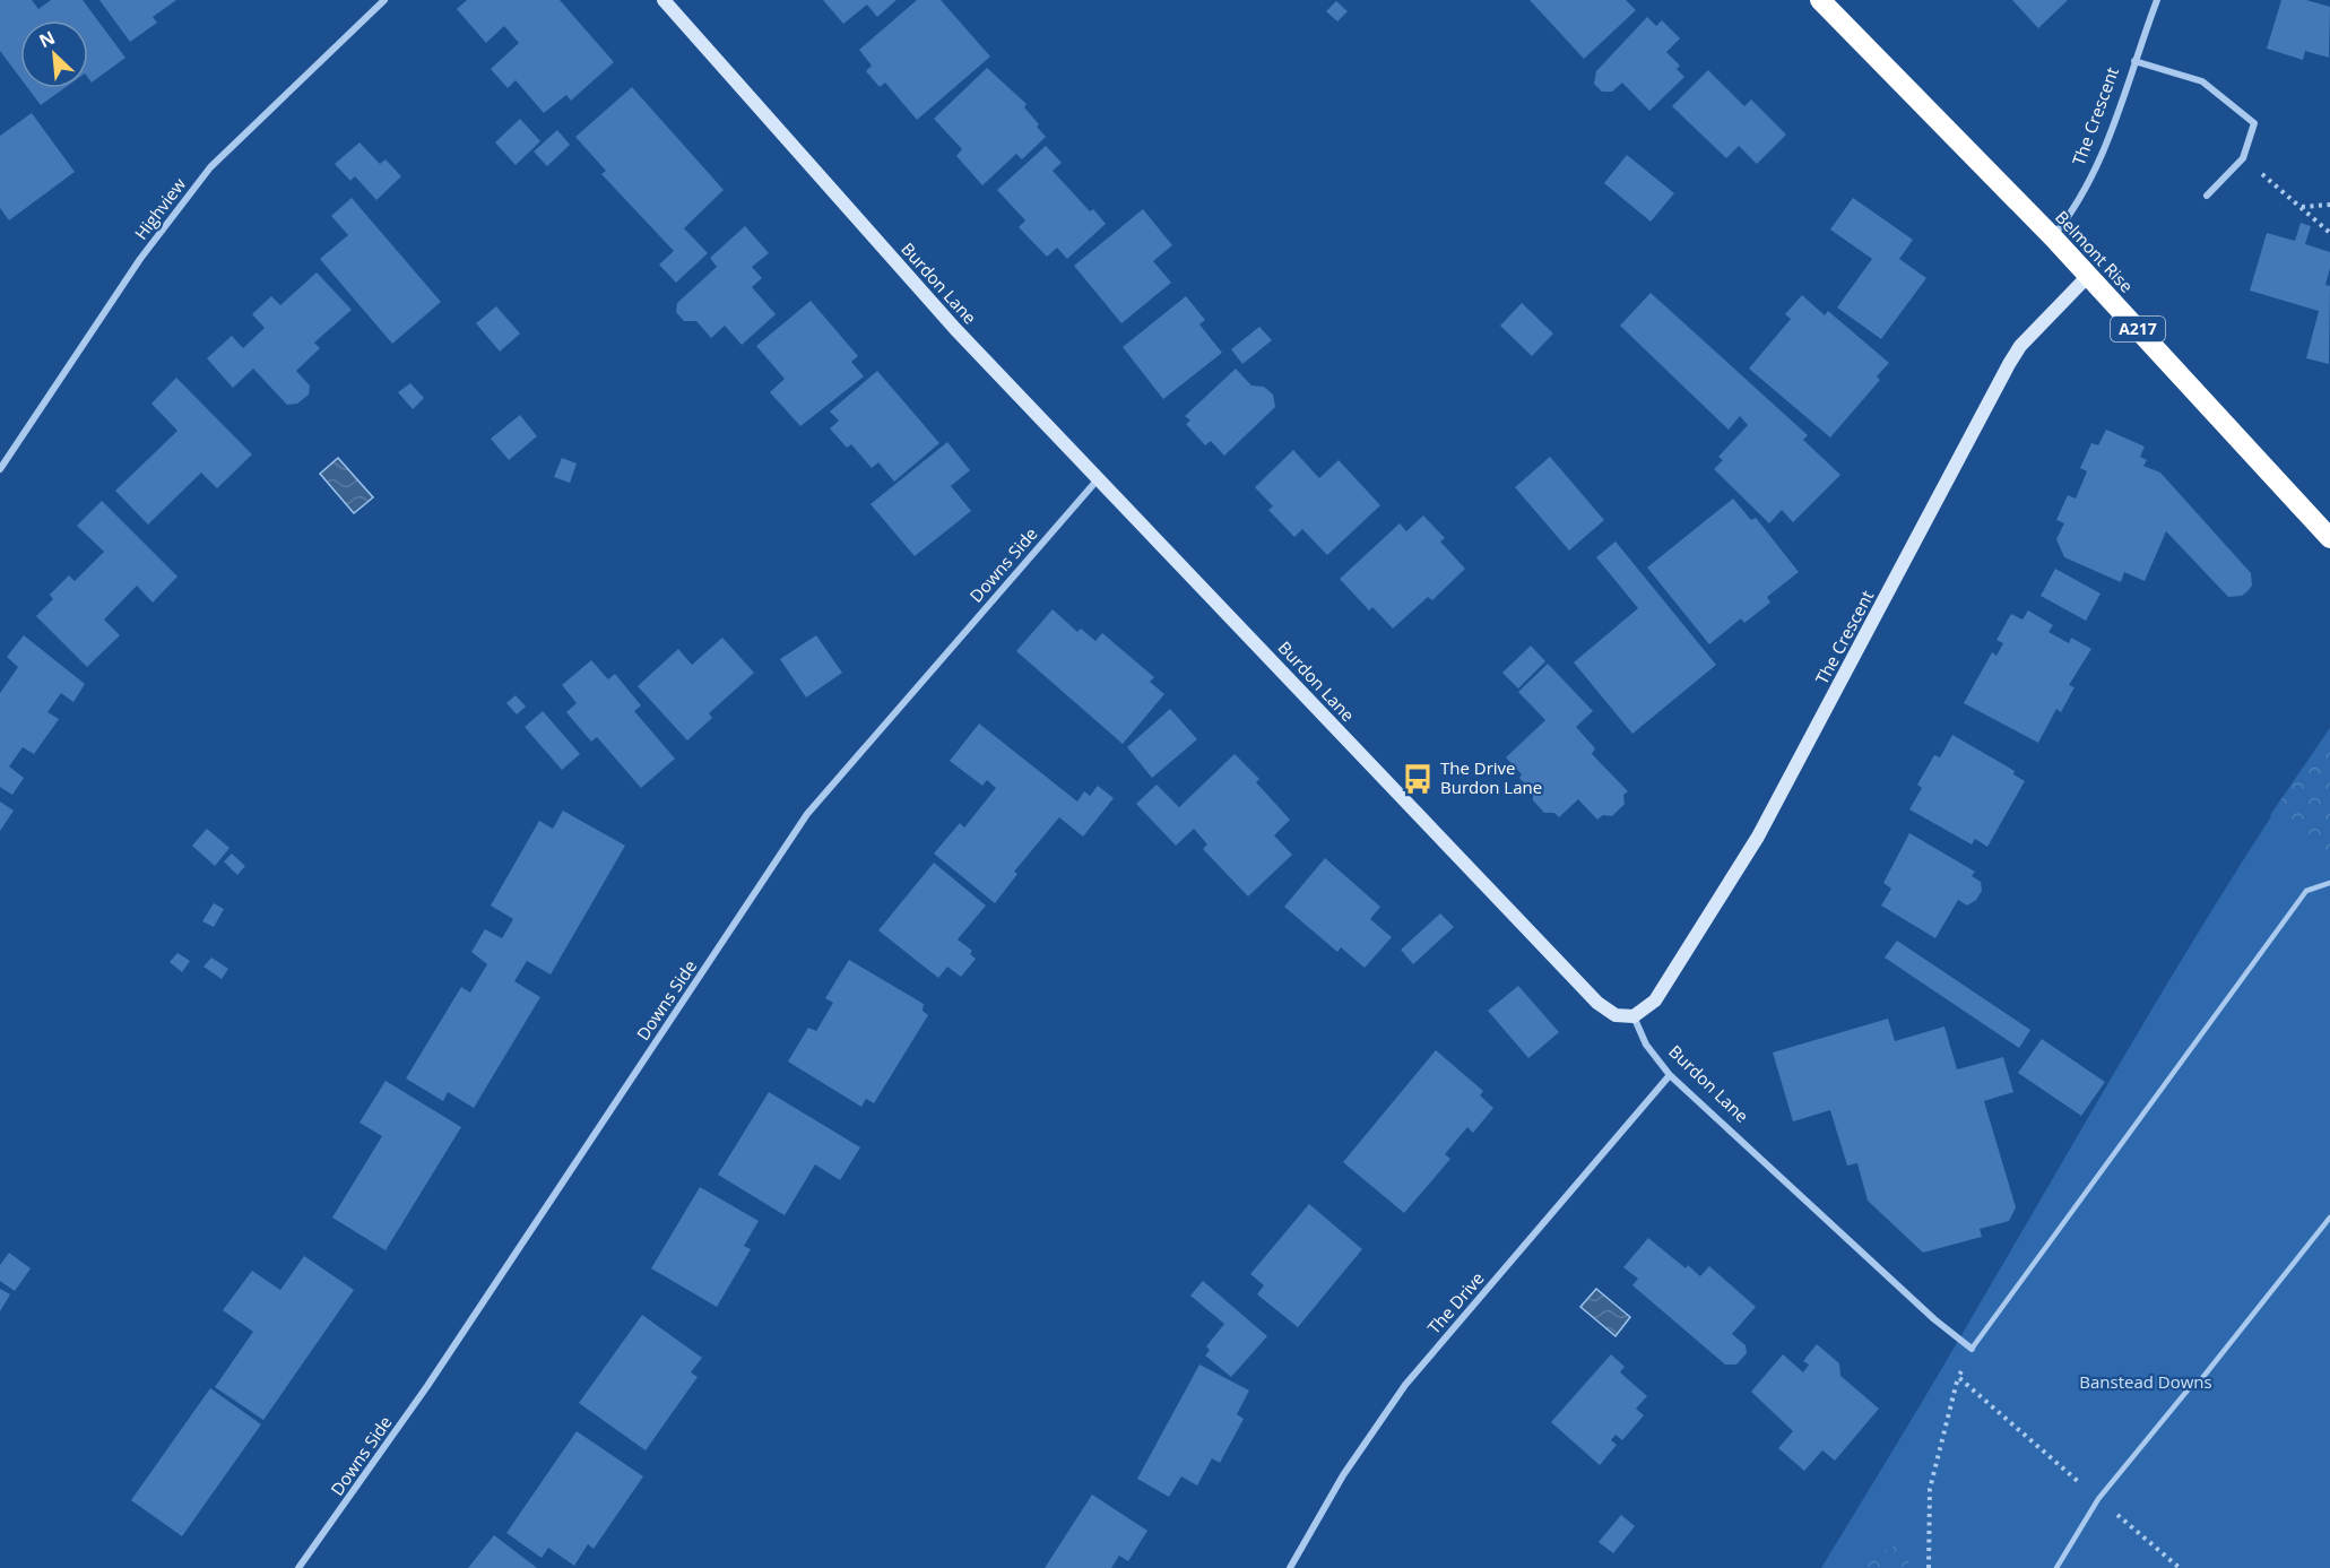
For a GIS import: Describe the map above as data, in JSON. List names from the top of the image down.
{
  "streets": {
    "highway": ["Belmont Rise", "A217"],
    "street": [
      "The Crescent",
      "Highview",
      "Burdon Lane",
      "Downs Side",
      "The Drive"
    ]
  },
  "crossings": [
    ["The Crescent", "Belmont Rise"],
    ["The Crescent", "Burdon Lane"],
    ["Burdon Lane", "Downs Side"],
    ["Burdon Lane", "The Drive"]
  ],
  "parks": ["Banstead Downs"],
  "places": {
    "bus stop": ["The Drive Burdon Lane"]
  },
  "north": "top left"
}
